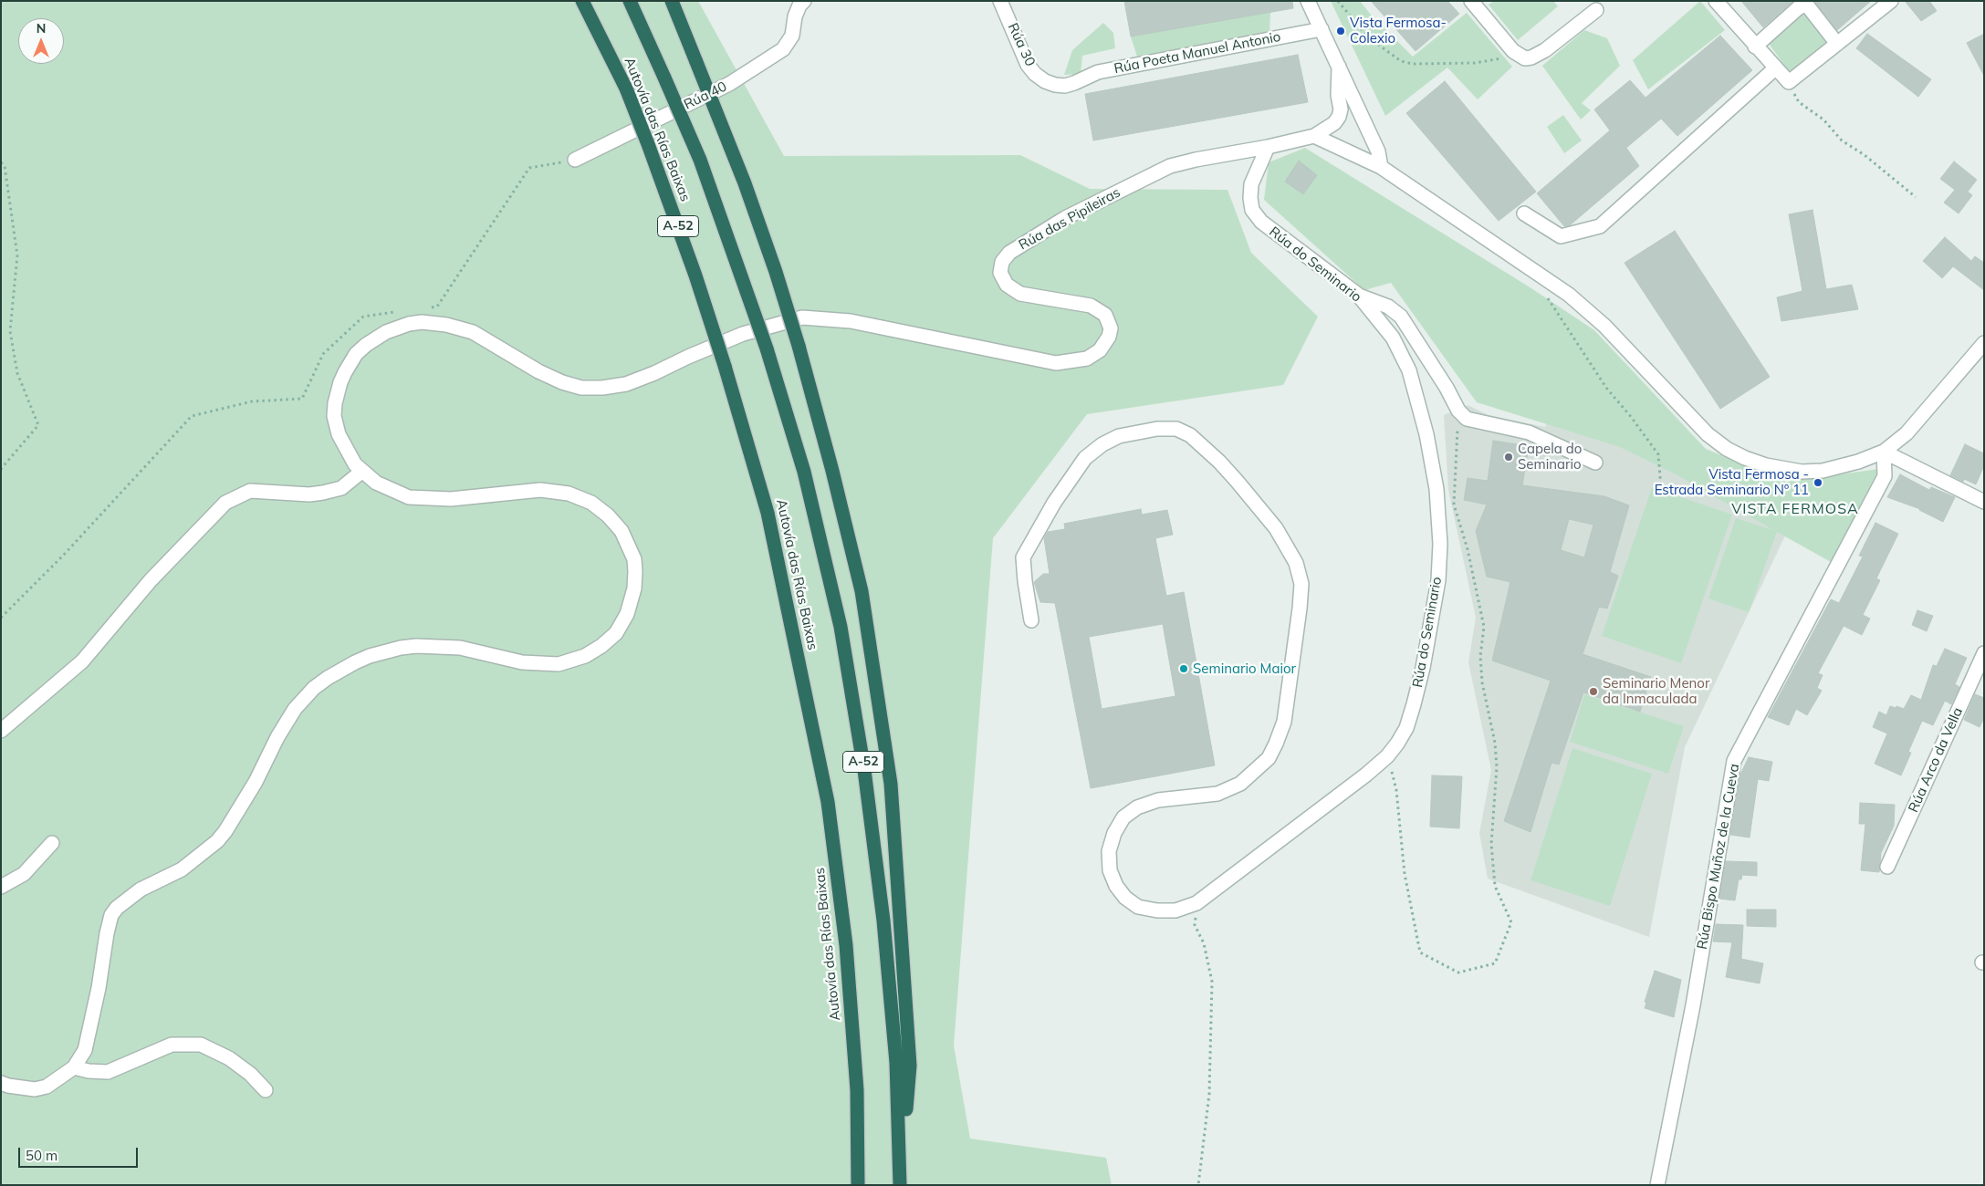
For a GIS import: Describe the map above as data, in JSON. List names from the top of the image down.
{
  "streets": {
    "highway": ["Autovía das Rías Baixas", "A-52"],
    "street": [
      "Rúa 30",
      "Rúa Poeta Manuel Antonio",
      "Rúa 40",
      "Rúa das Pipileiras",
      "Rúa do Seminario",
      "Rúa Arco da Vella",
      "Rúa Bispo Muñoz de la Cueva"
    ]
  },
  "crossings": [
    ["Rúa 30", "Rúa Poeta Manuel Antonio"],
    ["Rúa das Pipileiras", "Rúa do Seminario"]
  ],
  "districts": ["VISTA FERMOSA"],
  "places": [
    "Vista Fermosa- Colexio",
    "Capela do Seminario",
    "Vista Fermosa - Estrada Seminario Nº 11",
    "Seminario Maior",
    "Seminario Menor da Inmaculada"
  ],
  "scale_bar": "50 m",
  "north": "top"
}
